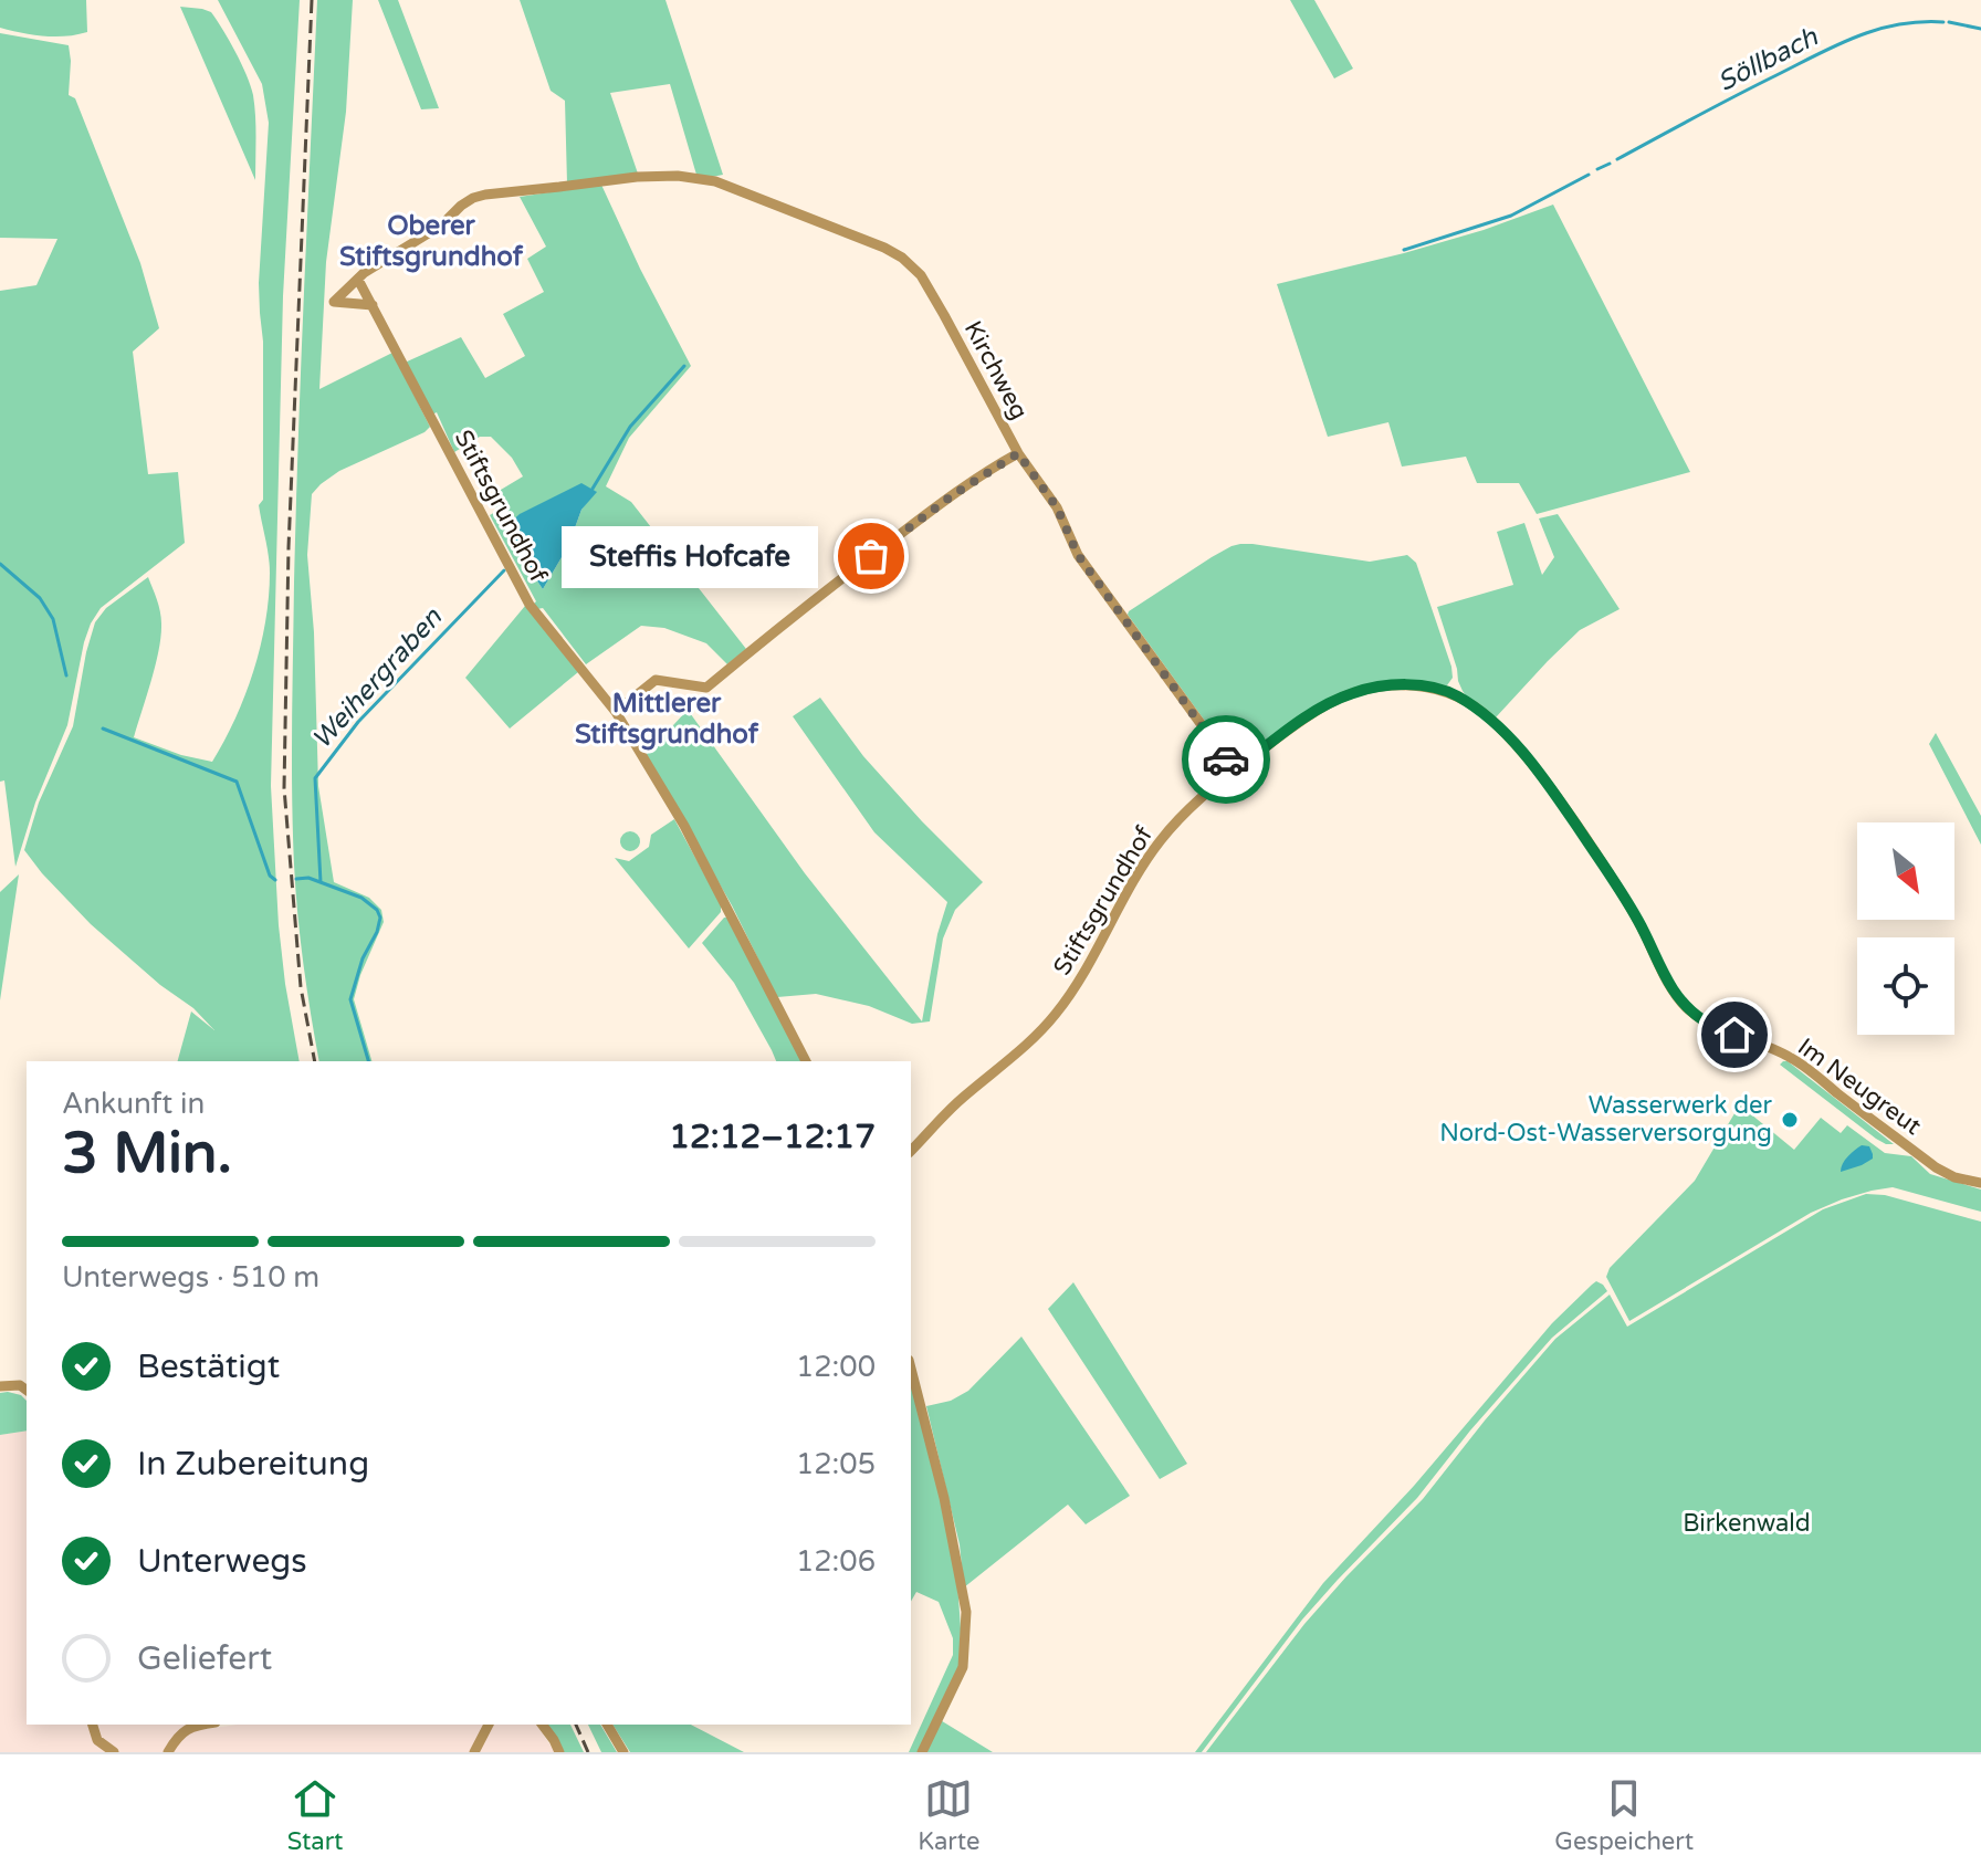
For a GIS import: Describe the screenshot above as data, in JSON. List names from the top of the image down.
{
  "streets": {
    "street": ["Kirchweg", "Stiftsgrundhof", "Im Neugreut"]
  },
  "crossings": [
    ["Kirchweg", "Stiftsgrundhof"],
    ["Stiftsgrundhof", "Im Neugreut"]
  ],
  "districts": ["Oberer Stiftsgrundhof", "Mittlerer Stiftsgrundhof"],
  "water": ["Söllbach", "Weihergraben"],
  "parks": ["Birkenwald"],
  "places": ["Steffis Hofcafe", "Wasserwerk der Nord-Ost-Wasserversorgung"],
  "north": "bottom right",
  "page": {
    "bubble": "Steffis Hofcafe",
    "heading": ["3 Min.", "Ankunft in", "12:12–12:17"],
    "bar": "Unterwegs · 510 m",
    "list": [
      ["Bestätigt", "12:00"],
      ["In Zubereitung", "12:05"],
      ["Unterwegs", "12:06"],
      "Geliefert"
    ],
    "tabs": ["Start", "Karte", "Gespeichert"]
  }
}
